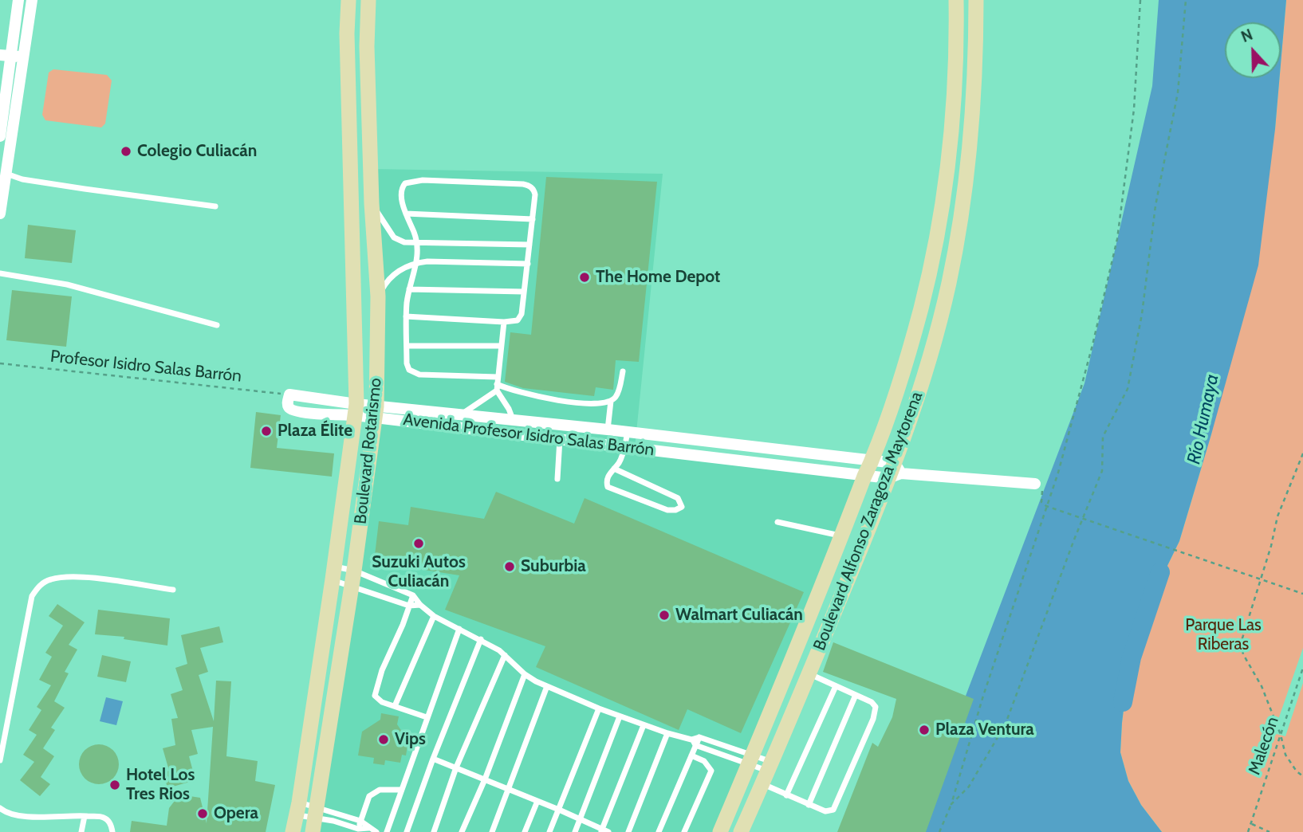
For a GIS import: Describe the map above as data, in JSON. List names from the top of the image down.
{
  "streets": {
    "street": ["Avenida Profesor Isidro Salas Barrón", "Boulevard Rotarismo", "Boulevard Alfonso Zaragoza Maytorena"],
    "path": ["Profesor Isidro Salas Barrón", "Malecón"]
  },
  "crossings": [
    ["Profesor Isidro Salas Barrón", "Avenida Profesor Isidro Salas Barrón"],
    ["Avenida Profesor Isidro Salas Barrón", "Boulevard Rotarismo"],
    ["Avenida Profesor Isidro Salas Barrón", "Boulevard Alfonso Zaragoza Maytorena"]
  ],
  "water": ["Río Humaya"],
  "parks": ["Parque Las Riberas"],
  "places": [
    "Colegio Culiacán",
    "The Home Depot",
    "Plaza Élite",
    "Suzuki Autos Culiacán",
    "Suburbia",
    "Walmart Culiacán",
    "Plaza Ventura",
    "Vips",
    "Hotel Los Tres Rios",
    "Opera"
  ],
  "north": "top"
}
